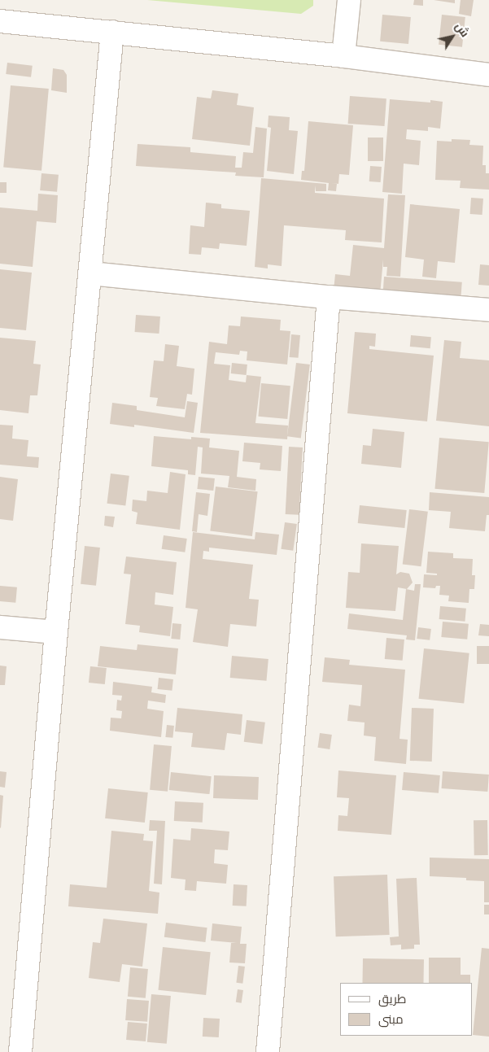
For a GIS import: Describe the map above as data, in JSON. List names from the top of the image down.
{
  "legend": ["طريق", "مبنى"],
  "north": "top right"
}
